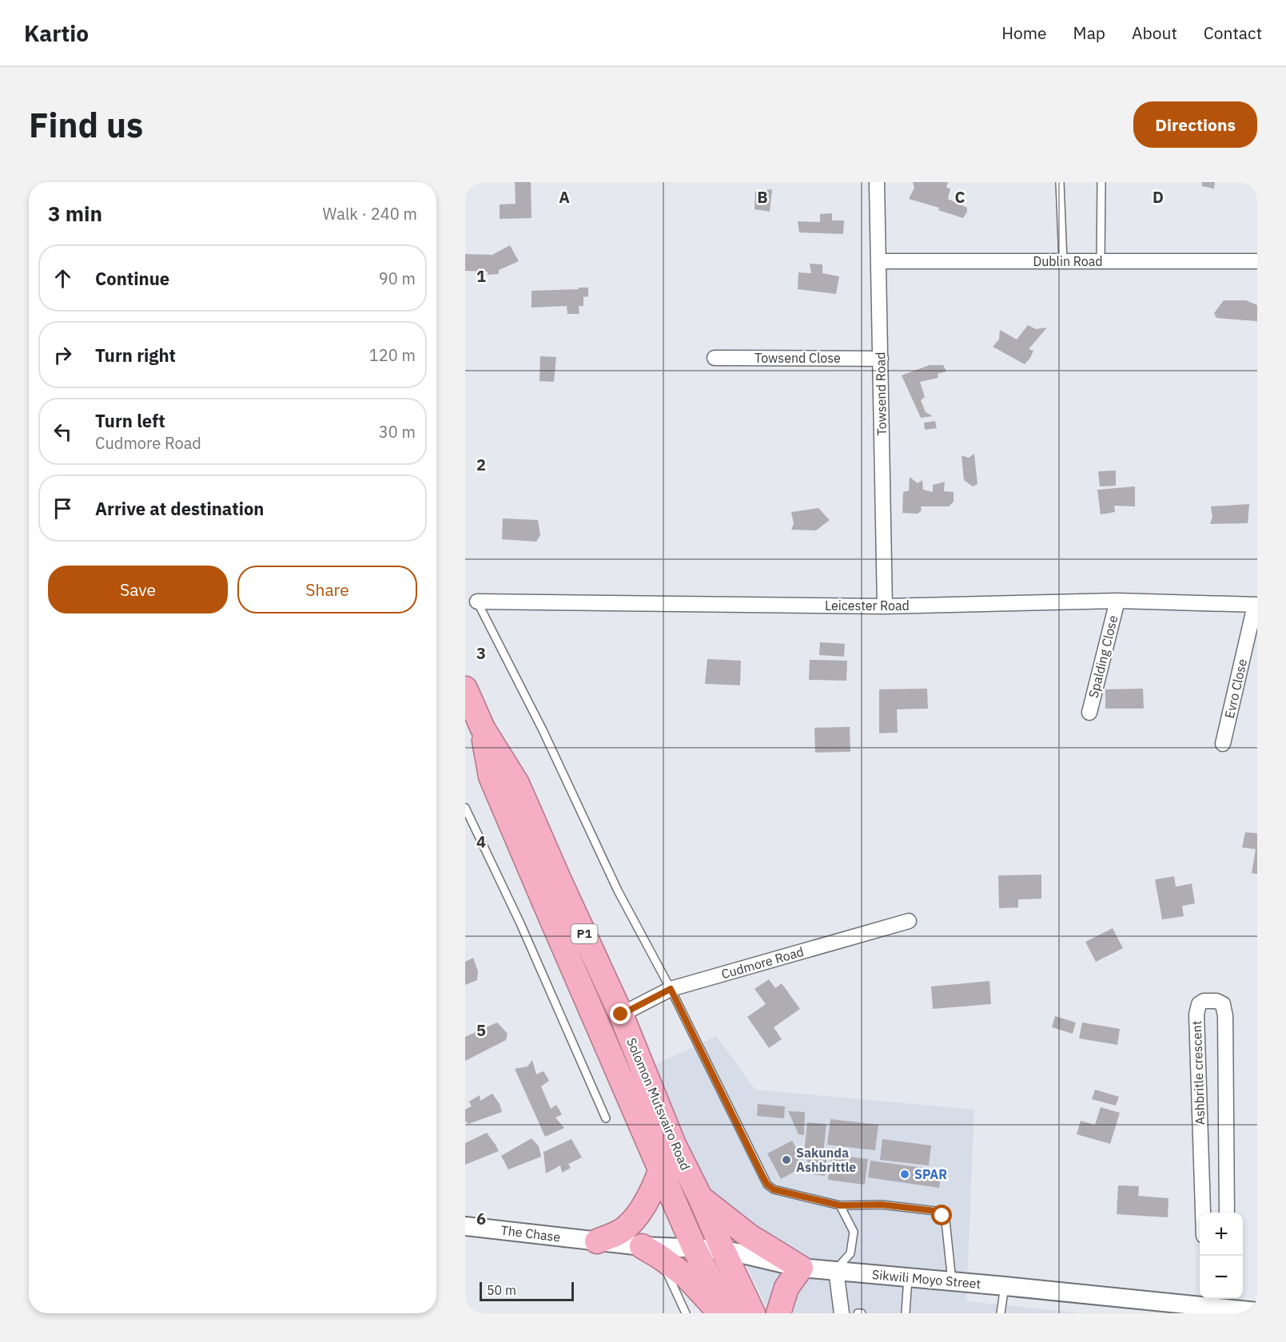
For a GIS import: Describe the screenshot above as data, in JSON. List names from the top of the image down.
{
  "streets": {
    "highway": ["P1", "Solomon Mutsvairo Road"],
    "street": [
      "Dublin Road",
      "Towsend Close",
      "Towsend Road",
      "Leicester Road",
      "Spalding Close",
      "Evro Close",
      "Cudmore Road",
      "Ashbritle crescent",
      "The Chase",
      "Sikwili Moyo Street"
    ]
  },
  "crossings": [
    ["Dublin Road", "Towsend Road"],
    ["Towsend Close", "Towsend Road"],
    ["Towsend Road", "Leicester Road"],
    ["Leicester Road", "Spalding Close"],
    ["Leicester Road", "Evro Close"],
    ["P1", "Solomon Mutsvairo Road"],
    ["P1", "Sikwili Moyo Street"],
    ["Cudmore Road", "Solomon Mutsvairo Road"],
    ["Solomon Mutsvairo Road", "Sikwili Moyo Street"],
    ["The Chase", "Sikwili Moyo Street"]
  ],
  "places": ["Sakunda Ashbrittle", "SPAR"],
  "scale_bar": "50 m",
  "page": {
    "header": "Kartio",
    "nav": [
      "Home",
      "Map",
      "About",
      "Contact"
    ],
    "buttons": [
      "Directions",
      ["Save", "Share"]
    ],
    "title": "Find us",
    "heading": ["3 min", "Walk · 240 m"],
    "list": [
      ["Continue", "90 m"],
      ["Turn right", "120 m"],
      ["Turn left", "Cudmore Road", "30 m"],
      "Arrive at destination"
    ],
    "map_buttons": ["+", "−"],
    "scale": "50 m"
  },
  "grid": {
    "columns": [
      "A",
      "B",
      "C",
      "D"
    ],
    "rows": [
      "1",
      "2",
      "3",
      "4",
      "5",
      "6"
    ]
  }
}
